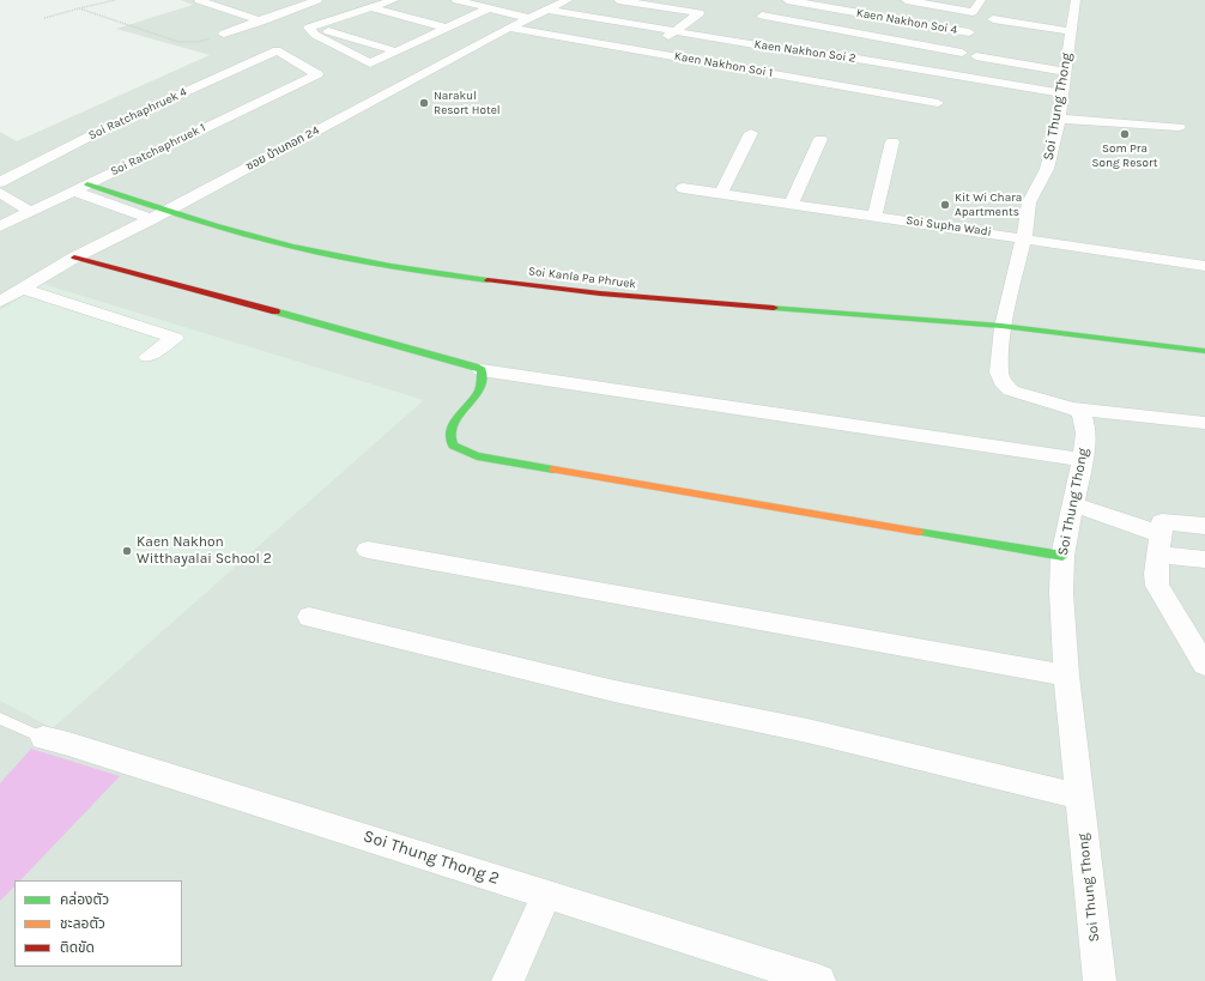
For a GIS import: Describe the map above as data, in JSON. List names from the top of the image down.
{
  "streets": {
    "street": [
      "Kaen Nakhon Soi 4",
      "Kaen Nakhon Soi 2",
      "Kaen Nakhon Soi 1",
      "Soi Thung Thong",
      "Soi Ratchaphruek 4",
      "ซอย บ้านกอก 24",
      "Soi Ratchaphruek 1",
      "Soi Supha Wadi",
      "Soi Kanla Pa Phruek",
      "Soi Thung Thong 2"
    ]
  },
  "crossings": [
    ["Kaen Nakhon Soi 2", "Soi Thung Thong"],
    ["Kaen Nakhon Soi 2", "ซอย บ้านกอก 24"],
    ["Kaen Nakhon Soi 1", "ซอย บ้านกอก 24"],
    ["Soi Thung Thong", "Soi Supha Wadi"],
    ["Soi Thung Thong", "Soi Kanla Pa Phruek"],
    ["Soi Ratchaphruek 4", "Soi Ratchaphruek 1"],
    ["ซอย บ้านกอก 24", "Soi Kanla Pa Phruek"],
    ["Soi Ratchaphruek 1", "Soi Kanla Pa Phruek"]
  ],
  "places": [
    "Narakul Resort Hotel",
    "Som Pra Song Resort",
    "Kit Wi Chara Apartments",
    "Kaen Nakhon Witthayalai School 2"
  ],
  "legend": ["คล่องตัว", "ชะลอตัว", "ติดขัด"]
}
